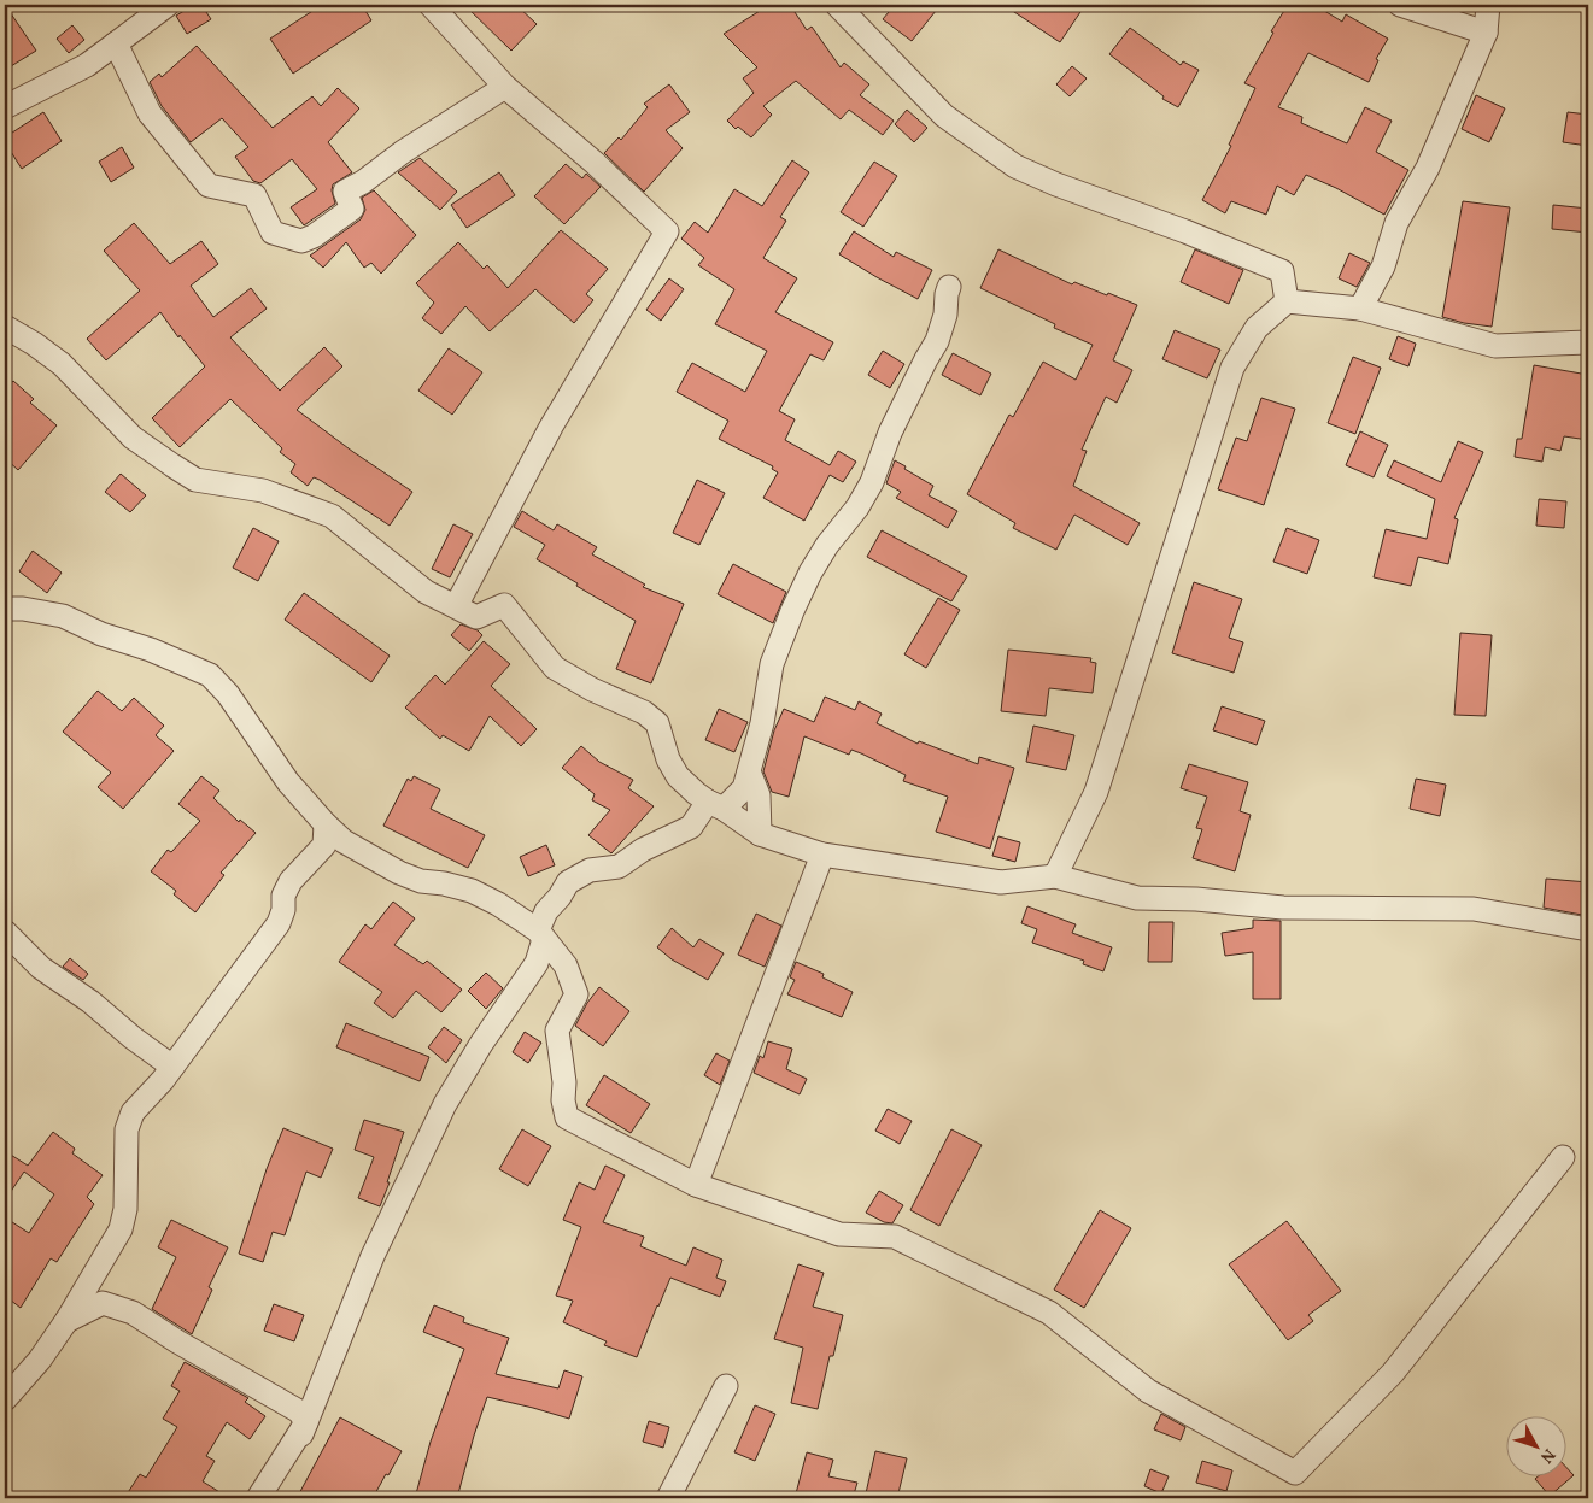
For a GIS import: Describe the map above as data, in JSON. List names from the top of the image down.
{
  "north": "bottom right"
}
